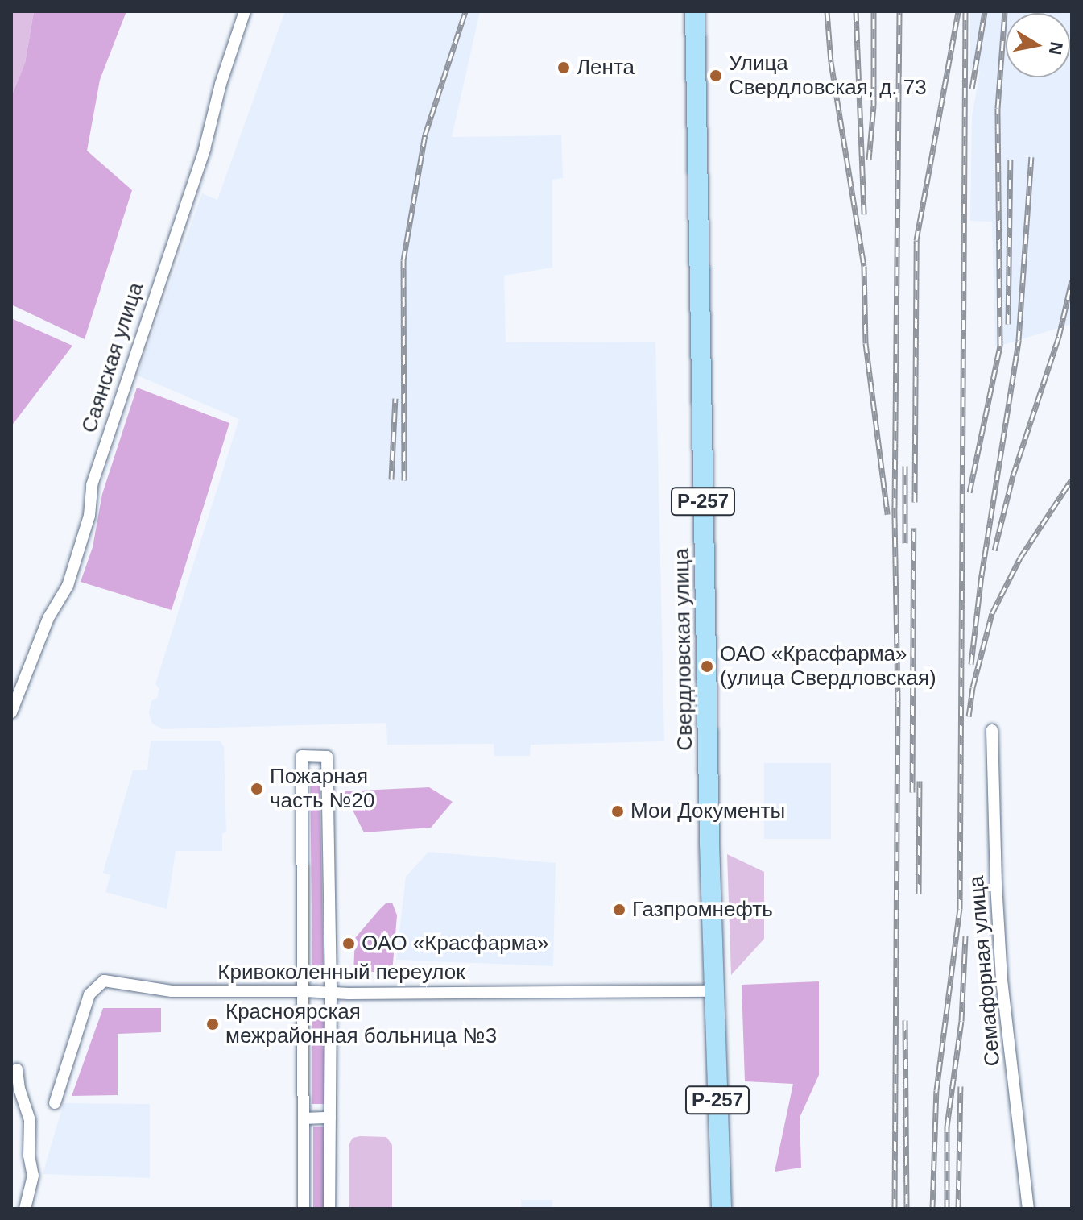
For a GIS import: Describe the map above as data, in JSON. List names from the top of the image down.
{
  "streets": {
    "highway": ["Р-257", "Свердловская улица"],
    "street": ["Саянская улица", "Семафорная улица", "Кривоколенный переулок"]
  },
  "crossings": [
    ["Свердловская улица", "Кривоколенный переулок"]
  ],
  "places": [
    "Лента",
    "Улица Свердловская, д. 73",
    "ОАО «Красфарма» (улица Свердловская)",
    "Пожарная часть №20",
    "Мои Документы",
    "Газпромнефть",
    "ОАО «Красфарма»",
    "Красноярская межрайонная больница №3"
  ],
  "north": "right"
}
